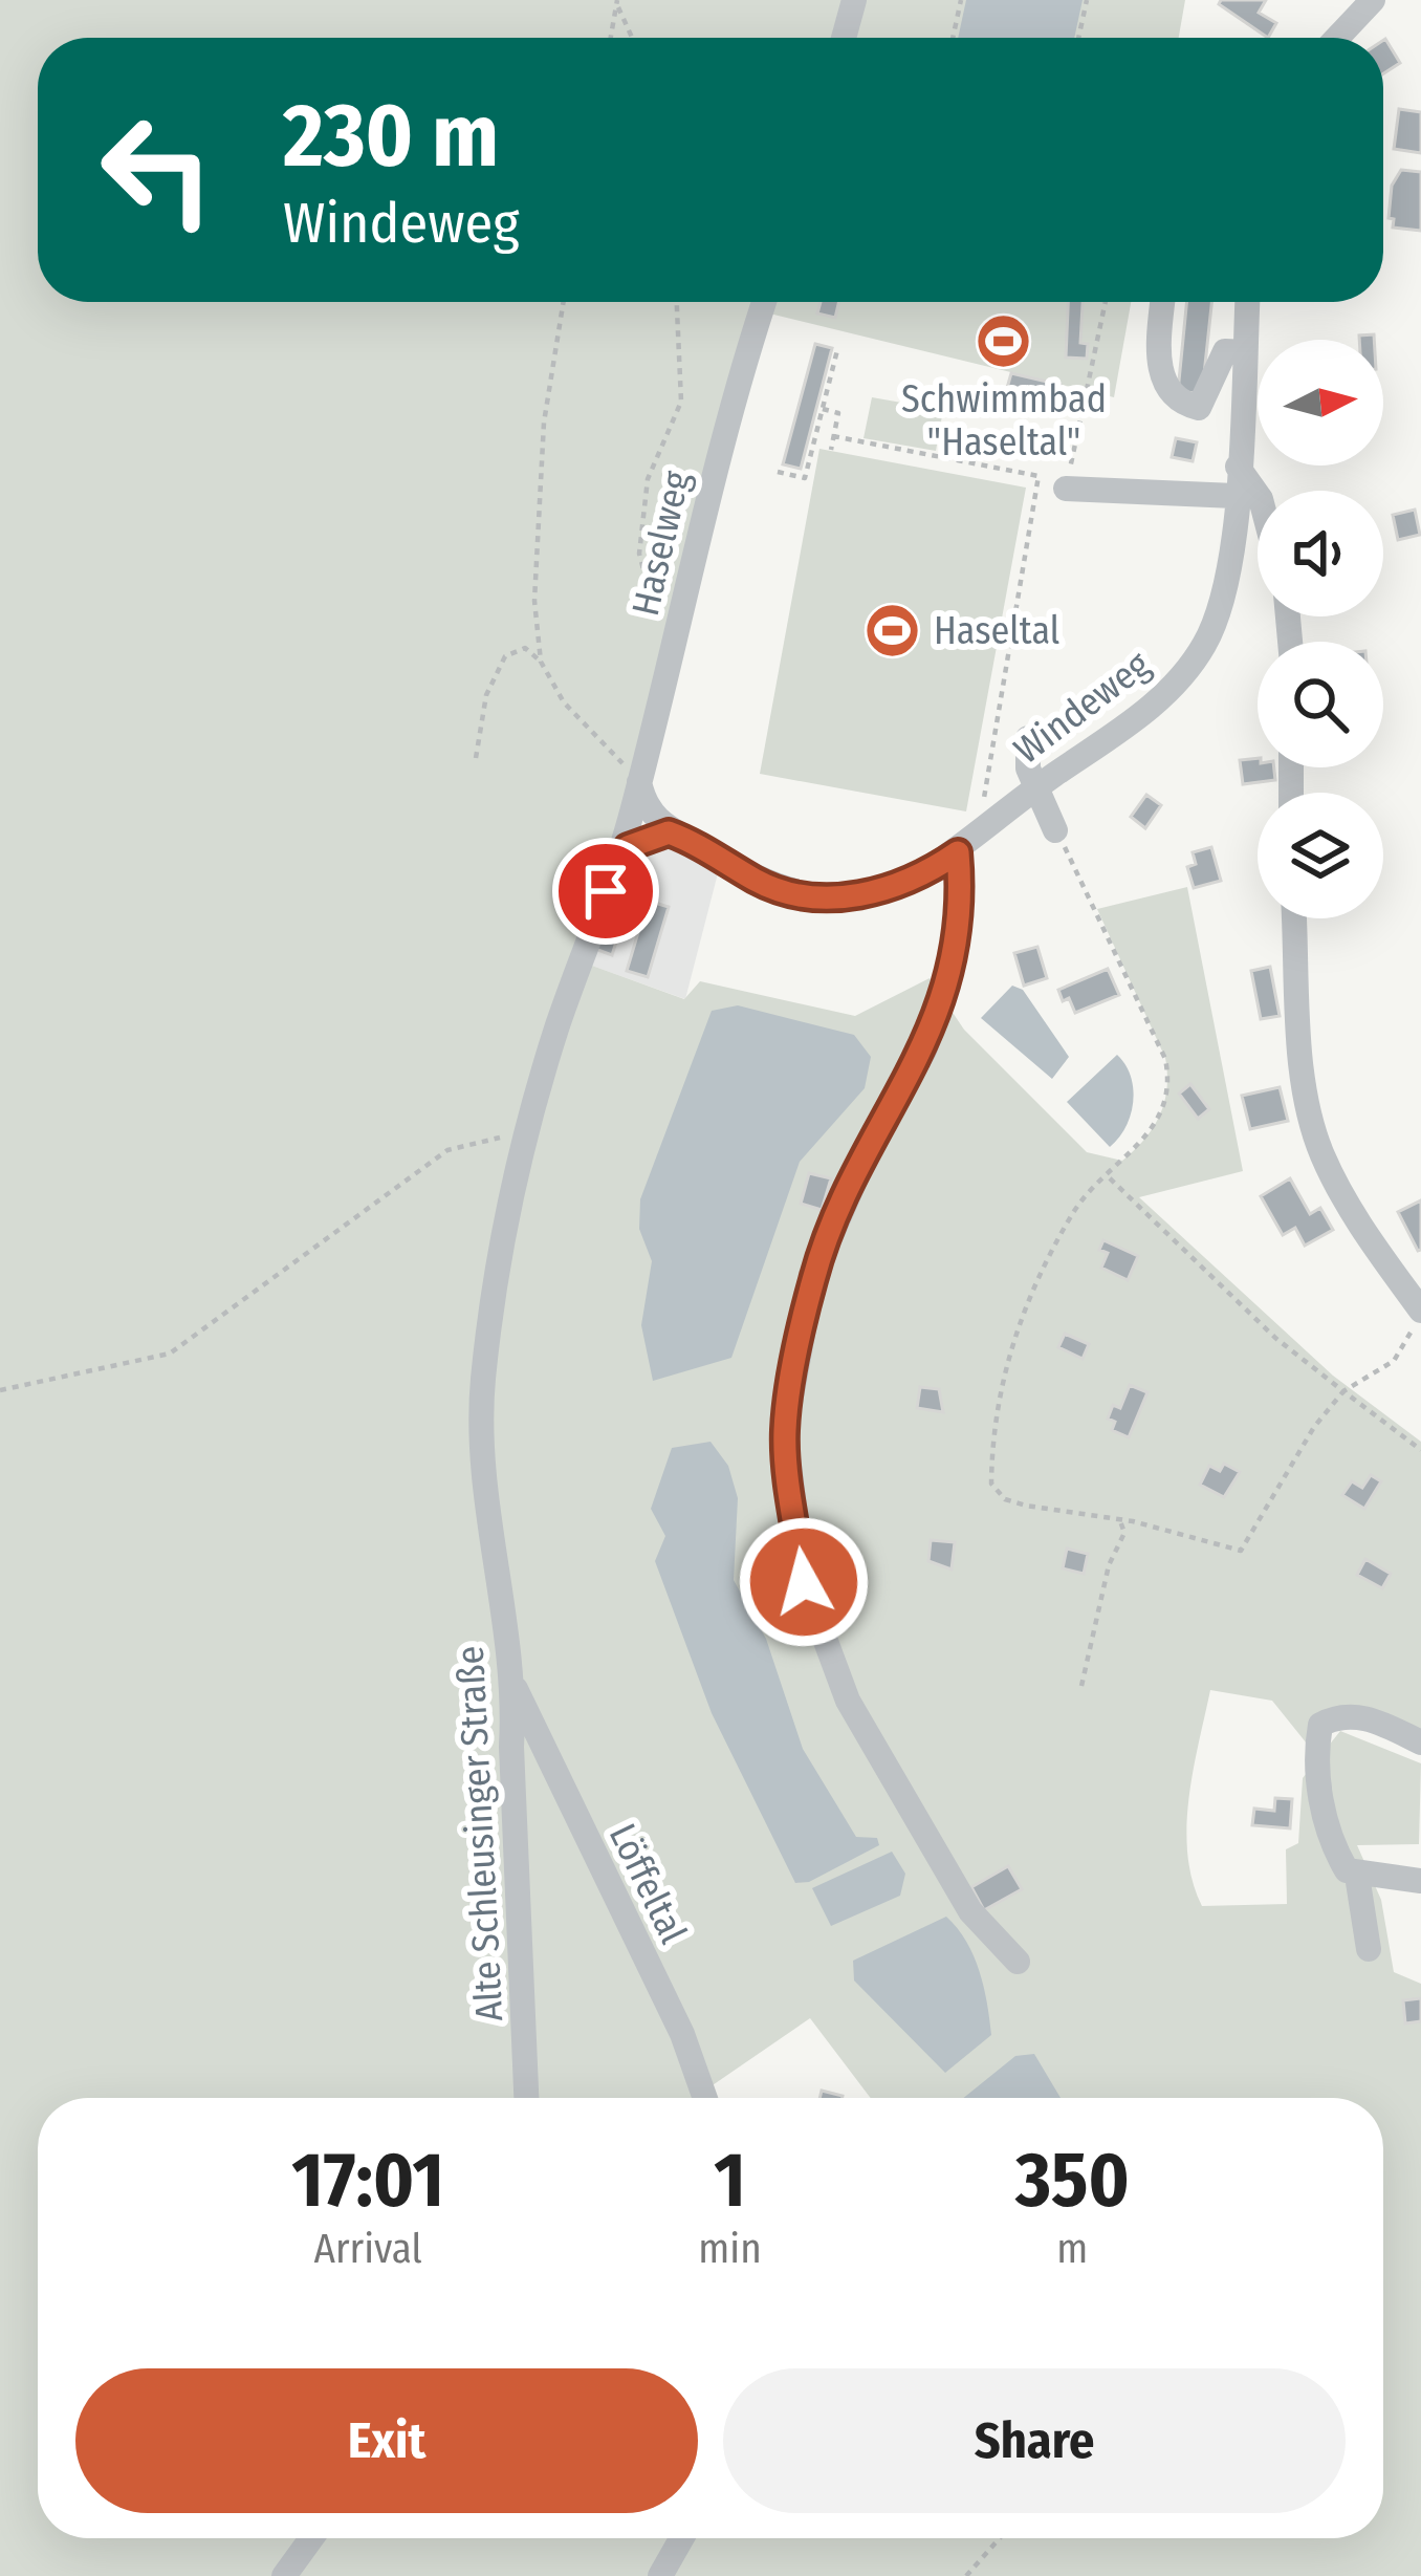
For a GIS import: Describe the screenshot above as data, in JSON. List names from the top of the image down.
{
  "streets": {
    "street": [
      "Haselweg",
      "Windeweg",
      "Alte Schleusinger Straße",
      "Löffeltal"
    ]
  },
  "crossings": [
    ["Haselweg", "Alte Schleusinger Straße"],
    ["Alte Schleusinger Straße", "Löffeltal"]
  ],
  "places": {
    "sports": ["Schwimmbad \"Haseltal\"", "Haseltal"]
  },
  "north": "right",
  "page": {
    "turn": ["230 m", "Windeweg"],
    "eta": [
      "17:01",
      "Arrival",
      "1",
      "min",
      "350",
      "m"
    ],
    "buttons": ["Exit", "Share"]
  }
}
